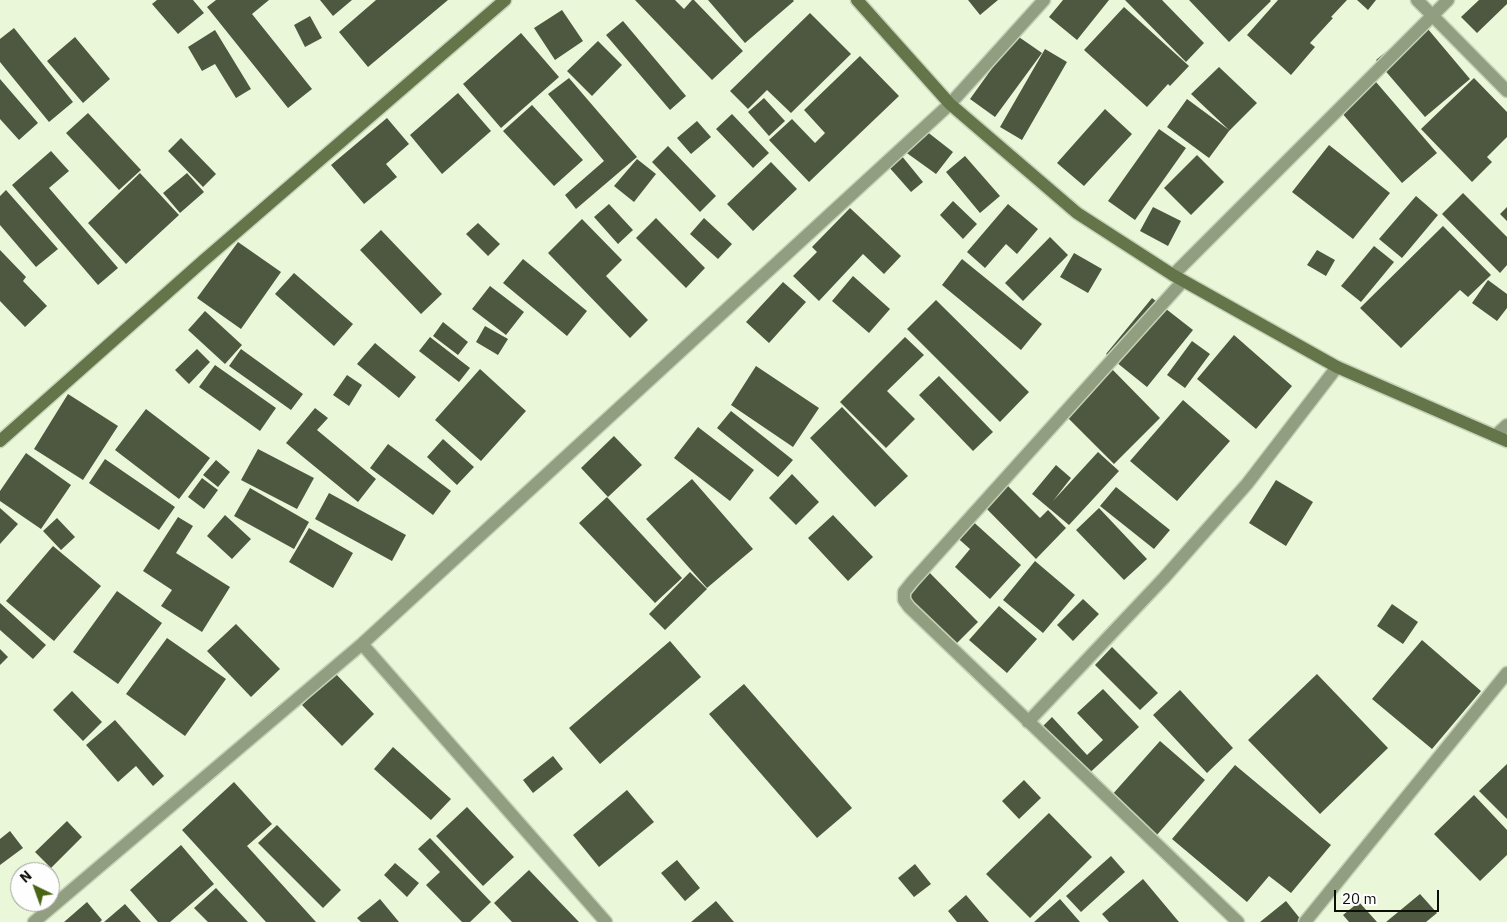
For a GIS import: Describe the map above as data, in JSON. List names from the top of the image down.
{
  "scale_bar": "20 m",
  "north": "top left"
}
